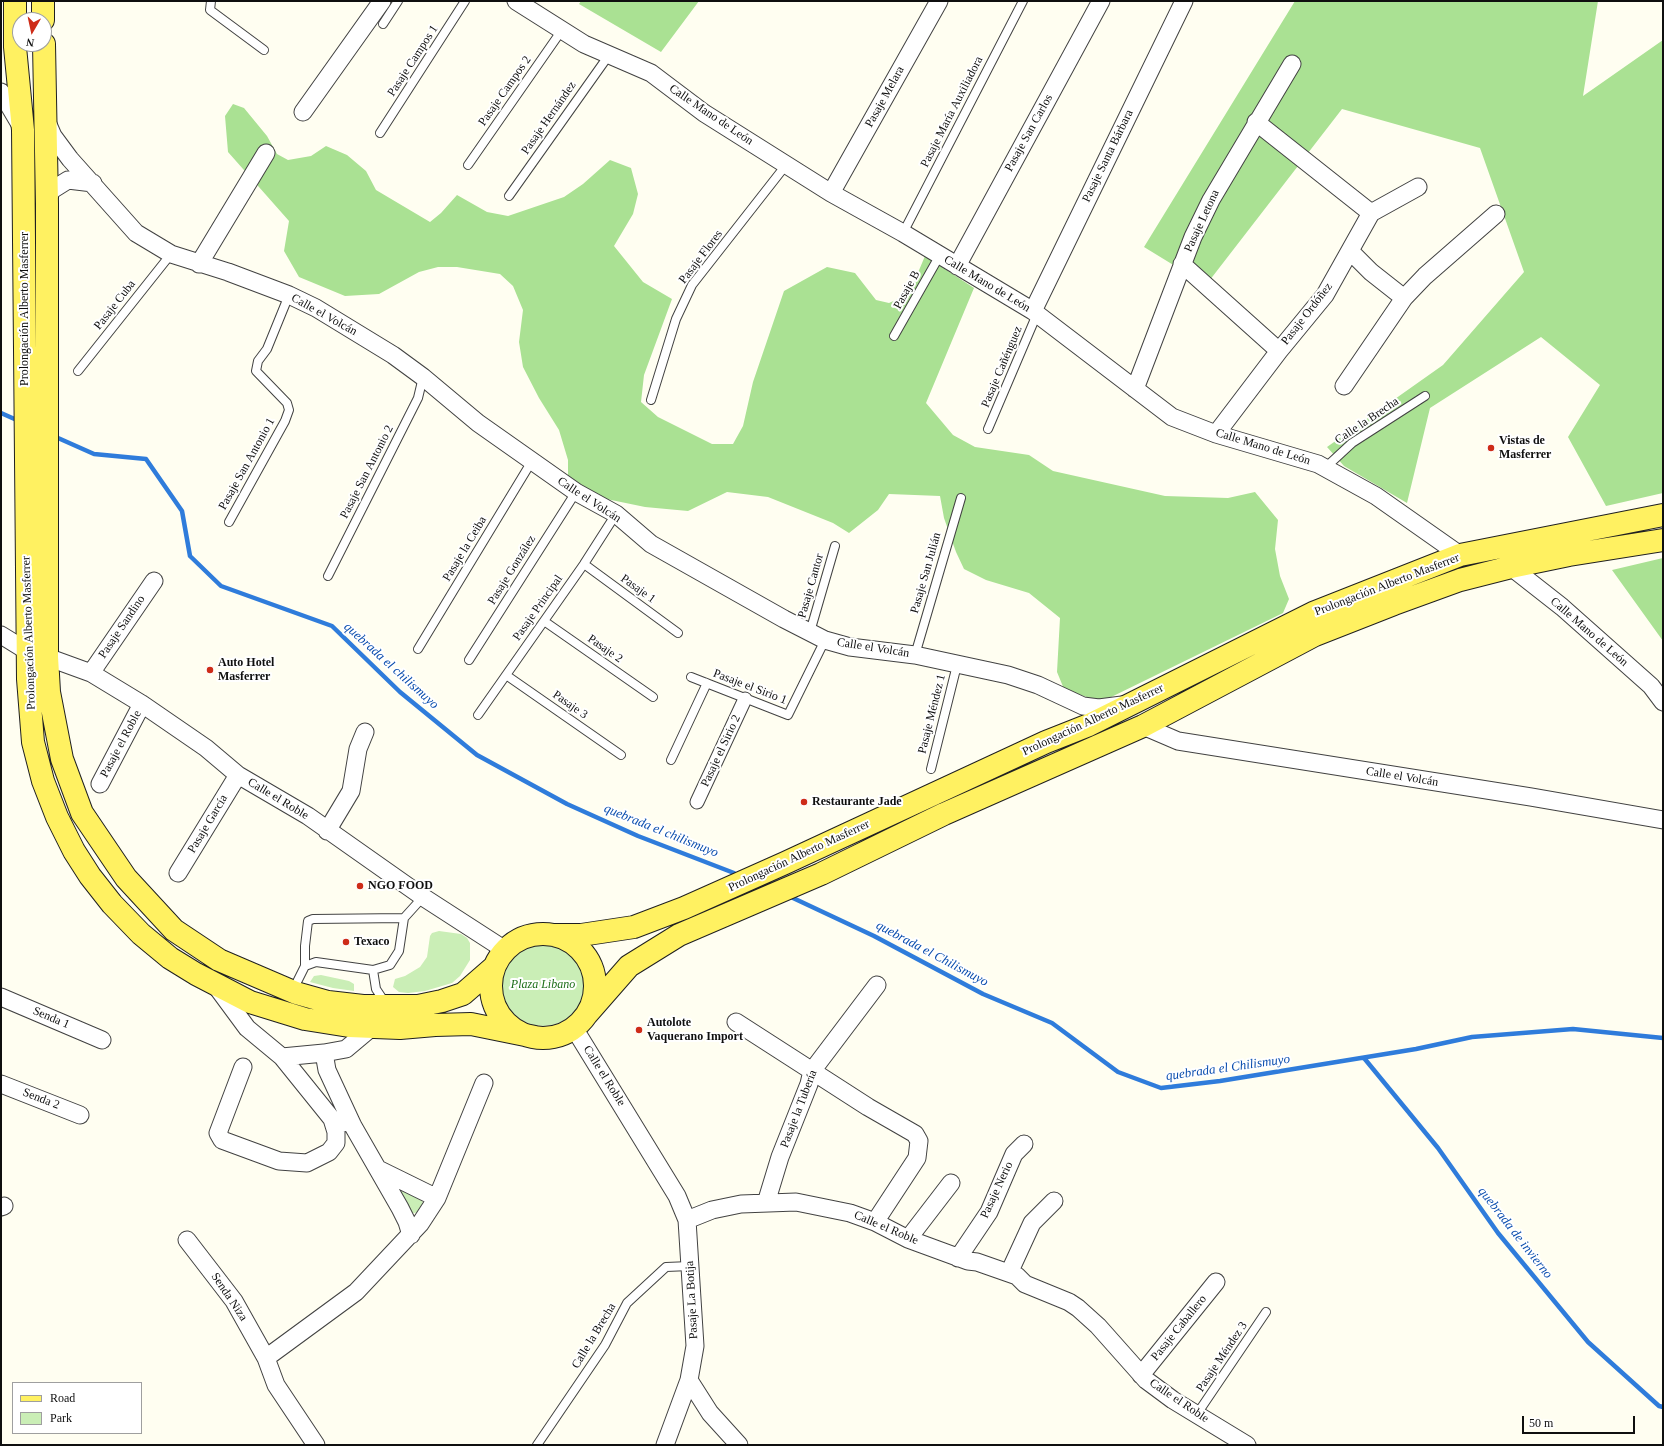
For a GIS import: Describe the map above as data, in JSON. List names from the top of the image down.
{
  "streets": {
    "main road": ["Prolongación Alberto Masferrer"],
    "street": [
      "Pasaje Melara",
      "Calle Mano de León",
      "Pasaje San Carlos",
      "Pasaje Santa Bárbara",
      "Pasaje Letona",
      "Pasaje Ordóñez",
      "Calle el Volcán",
      "Pasaje Sandino",
      "Pasaje el Roble",
      "Pasaje el Sirio 2",
      "Calle el Roble",
      "Pasaje García",
      "Senda 1",
      "Senda 2",
      "Pasaje la Tubería",
      "Pasaje Nerio",
      "Senda Niza",
      "Pasaje La Botija",
      "Pasaje Caballero"
    ],
    "lane": [
      "Pasaje Campos 1",
      "Pasaje Campos 2",
      "Pasaje María Auxiliadora",
      "Pasaje Hernández",
      "Pasaje Flores",
      "Pasaje B",
      "Pasaje Cuba",
      "Pasaje Cañénguez",
      "Calle la Brecha",
      "Pasaje San Antonio 1",
      "Pasaje San Antonio 2",
      "Pasaje la Ceiba",
      "Pasaje González",
      "Pasaje San Julián",
      "Pasaje Cantor",
      "Pasaje 1",
      "Pasaje Principal",
      "Pasaje 2",
      "Pasaje el Sirio 1",
      "Pasaje 3",
      "Pasaje Méndez 1",
      "Pasaje Méndez 3"
    ]
  },
  "crossings": [
    ["Pasaje Campos 2", "Calle Mano de León"],
    ["Pasaje Melara", "Calle Mano de León"],
    ["Pasaje María Auxiliadora", "Calle Mano de León"],
    ["Calle Mano de León", "Pasaje Hernández"],
    ["Calle Mano de León", "Pasaje San Carlos"],
    ["Calle Mano de León", "Pasaje Santa Bárbara"],
    ["Calle Mano de León", "Pasaje Letona"],
    ["Calle Mano de León", "Pasaje Flores"],
    ["Calle Mano de León", "Pasaje B"],
    ["Calle Mano de León", "Prolongación Alberto Masferrer"],
    ["Calle Mano de León", "Pasaje Ordóñez"],
    ["Calle Mano de León", "Pasaje Cañénguez"],
    ["Calle Mano de León", "Calle la Brecha"],
    ["Pasaje Santa Bárbara", "Pasaje Cañénguez"],
    ["Pasaje Cuba", "Calle el Volcán"],
    ["Prolongación Alberto Masferrer", "Calle el Volcán"],
    ["Prolongación Alberto Masferrer", "Calle el Roble"],
    ["Calle el Volcán", "Pasaje San Antonio 1"],
    ["Calle el Volcán", "Pasaje San Antonio 2"],
    ["Calle el Volcán", "Pasaje la Ceiba"],
    ["Calle el Volcán", "Pasaje González"],
    ["Calle el Volcán", "Pasaje San Julián"],
    ["Calle el Volcán", "Pasaje Cantor"],
    ["Calle el Volcán", "Pasaje Principal"],
    ["Calle el Volcán", "Pasaje el Sirio 1"],
    ["Calle el Volcán", "Pasaje Méndez 1"],
    ["Calle la Brecha", "Pasaje La Botija"],
    ["Pasaje Cantor", "Pasaje el Sirio 1"],
    ["Pasaje 1", "Pasaje Principal"],
    ["Pasaje Principal", "Pasaje 2"],
    ["Pasaje Principal", "Pasaje 3"],
    ["Pasaje Sandino", "Calle el Roble"],
    ["Pasaje el Sirio 1", "Pasaje el Sirio 2"],
    ["Pasaje el Roble", "Calle el Roble"],
    ["Calle el Roble", "Pasaje García"],
    ["Calle el Roble", "Pasaje la Tubería"],
    ["Calle el Roble", "Pasaje Nerio"],
    ["Calle el Roble", "Pasaje La Botija"],
    ["Calle el Roble", "Pasaje Caballero"],
    ["Calle el Roble", "Pasaje Méndez 3"]
  ],
  "water": ["quebrada el chilismuyo", "quebrada el Chilismuyo", "quebrada de invierno"],
  "parks": ["Plaza Libano"],
  "places": [
    "Vistas de Masferrer",
    "Auto Hotel Masferrer",
    "Restaurante Jade",
    "NGO FOOD",
    "Texaco",
    "Autolote Vaquerano Import"
  ],
  "legend": ["Road", "Park"],
  "scale_bar": "50 m",
  "north": "bottom"
}
